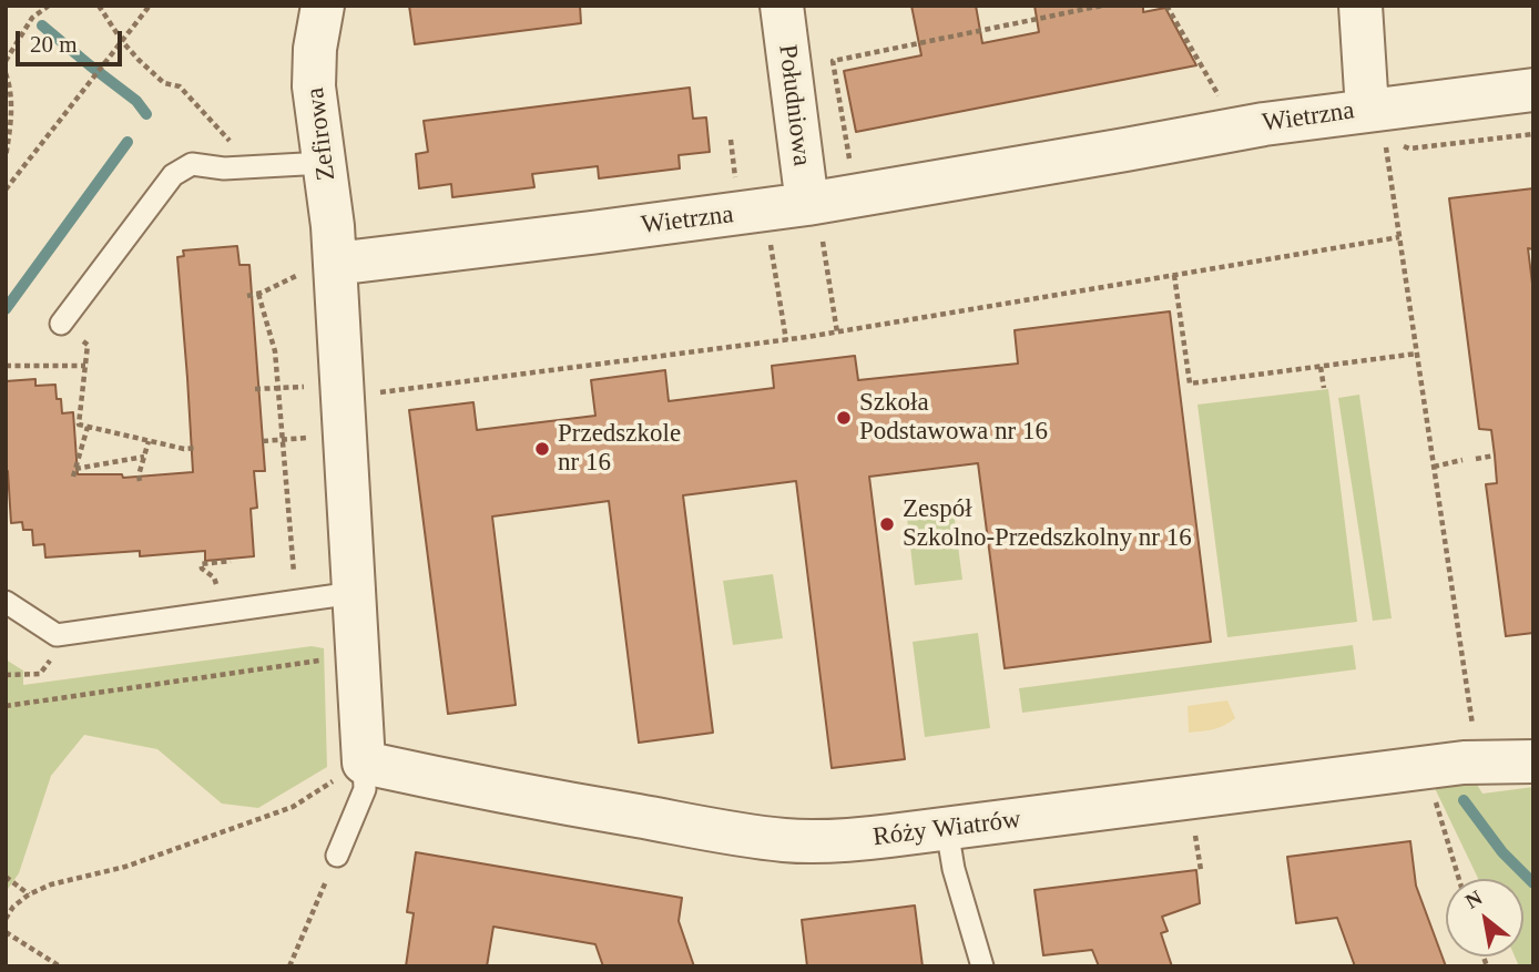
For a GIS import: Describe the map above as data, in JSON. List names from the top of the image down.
{
  "streets": {
    "street": [
      "Południowa",
      "Wietrzna",
      "Zefirowa",
      "Róży Wiatrów"
    ]
  },
  "crossings": [
    ["Południowa", "Wietrzna"],
    ["Wietrzna", "Zefirowa"]
  ],
  "places": ["Szkoła Podstawowa nr 16", "Przedszkole nr 16", "Zespół Szkolno-Przedszkolny nr 16"],
  "scale_bar": "20 m",
  "north": "top left"
}
